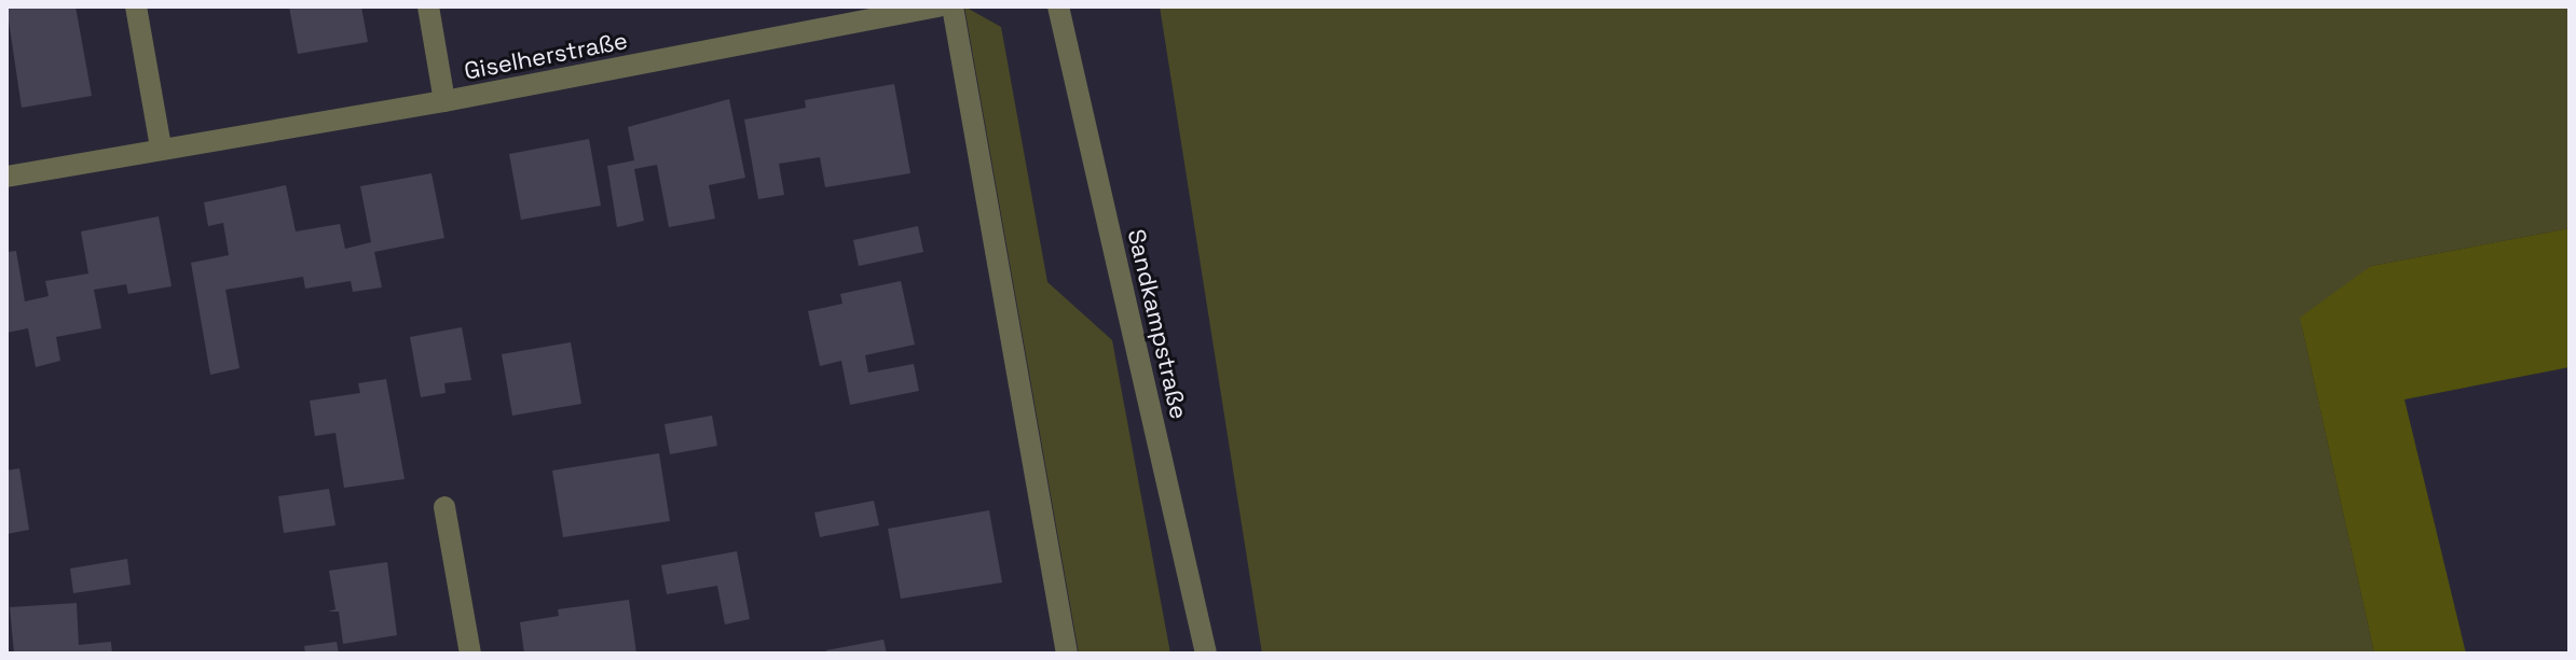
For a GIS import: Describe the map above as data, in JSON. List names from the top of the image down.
{
  "streets": {
    "street": ["Giselherstraße", "Sandkampstraße"]
  }
}
